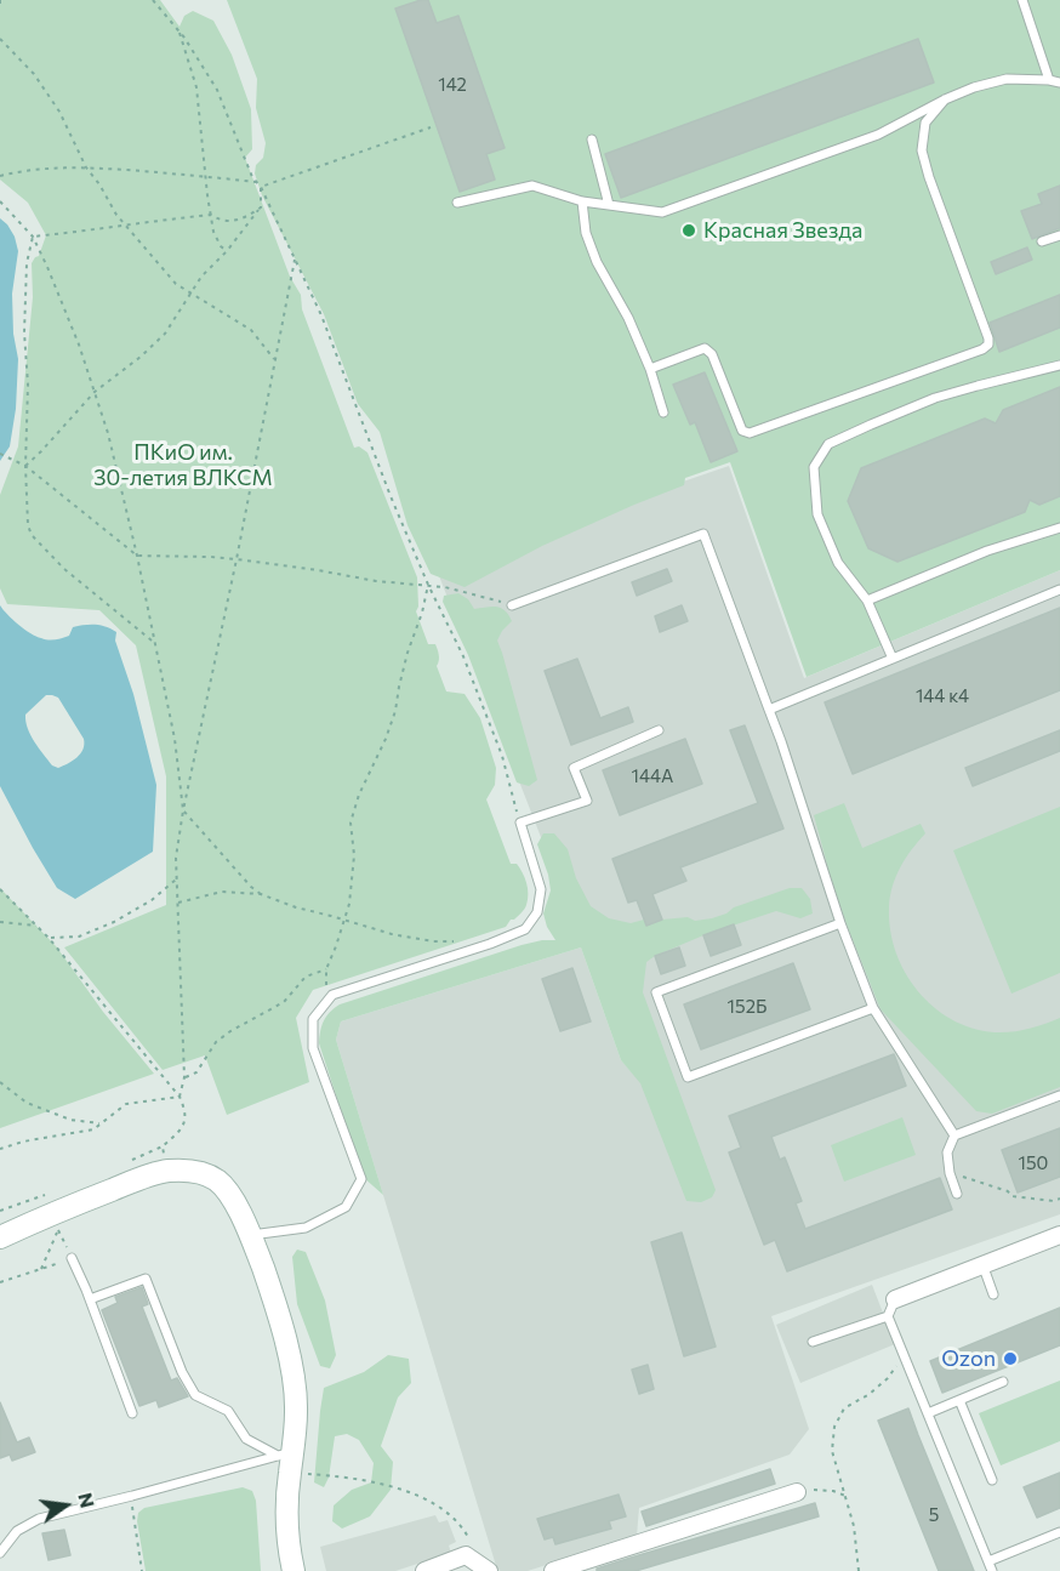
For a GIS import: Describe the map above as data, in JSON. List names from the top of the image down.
{
  "parks": ["ПКиО им. 30-летия ВЛКСМ"],
  "places": ["Красная Звезда", "Ozon"],
  "house_numbers": [
    "142",
    "144 к4",
    "144А",
    "152Б",
    "150",
    "5"
  ],
  "north": "right"
}
